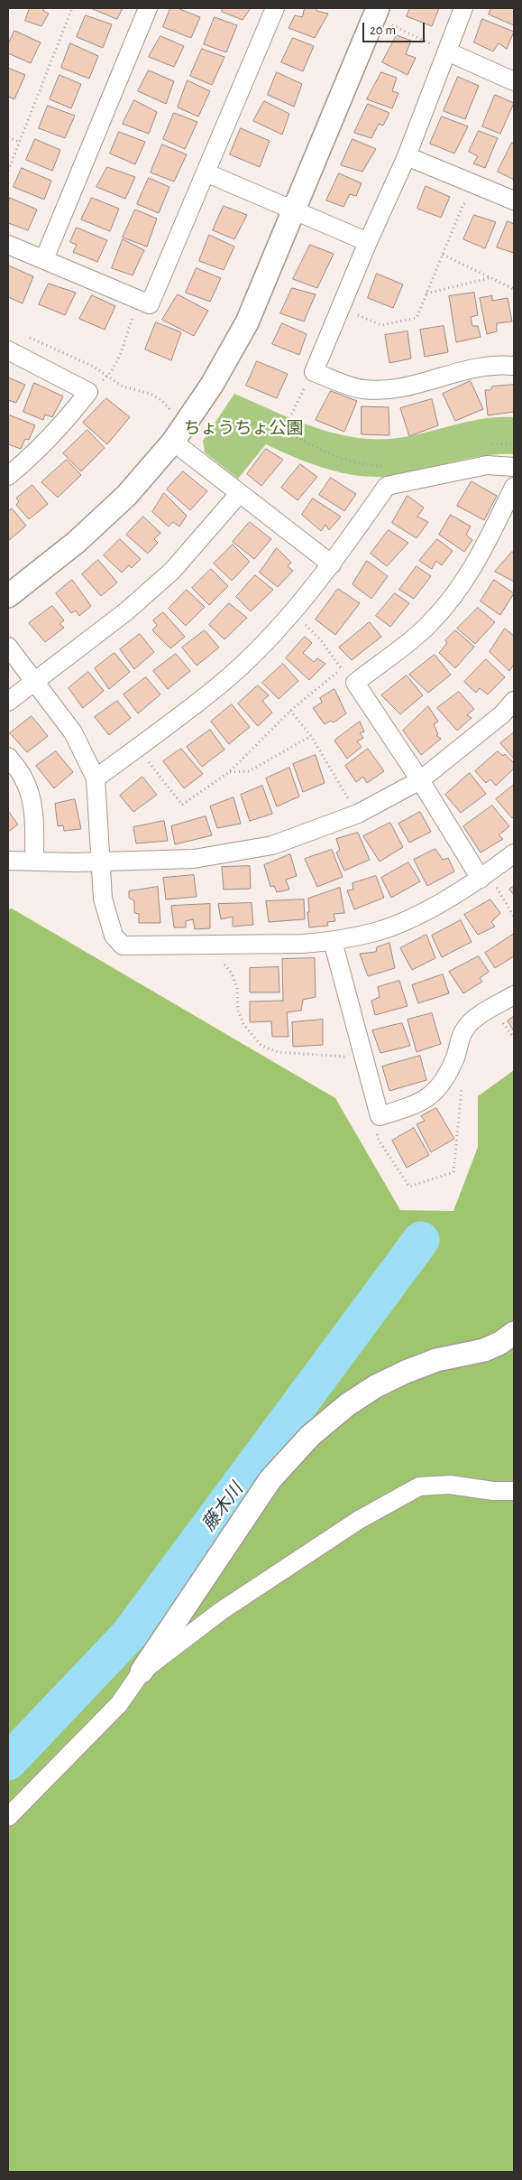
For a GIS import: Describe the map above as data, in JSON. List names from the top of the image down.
{
  "water": ["藤木川"],
  "parks": ["ちょうちょ公園"],
  "scale_bar": "20 m"
}
